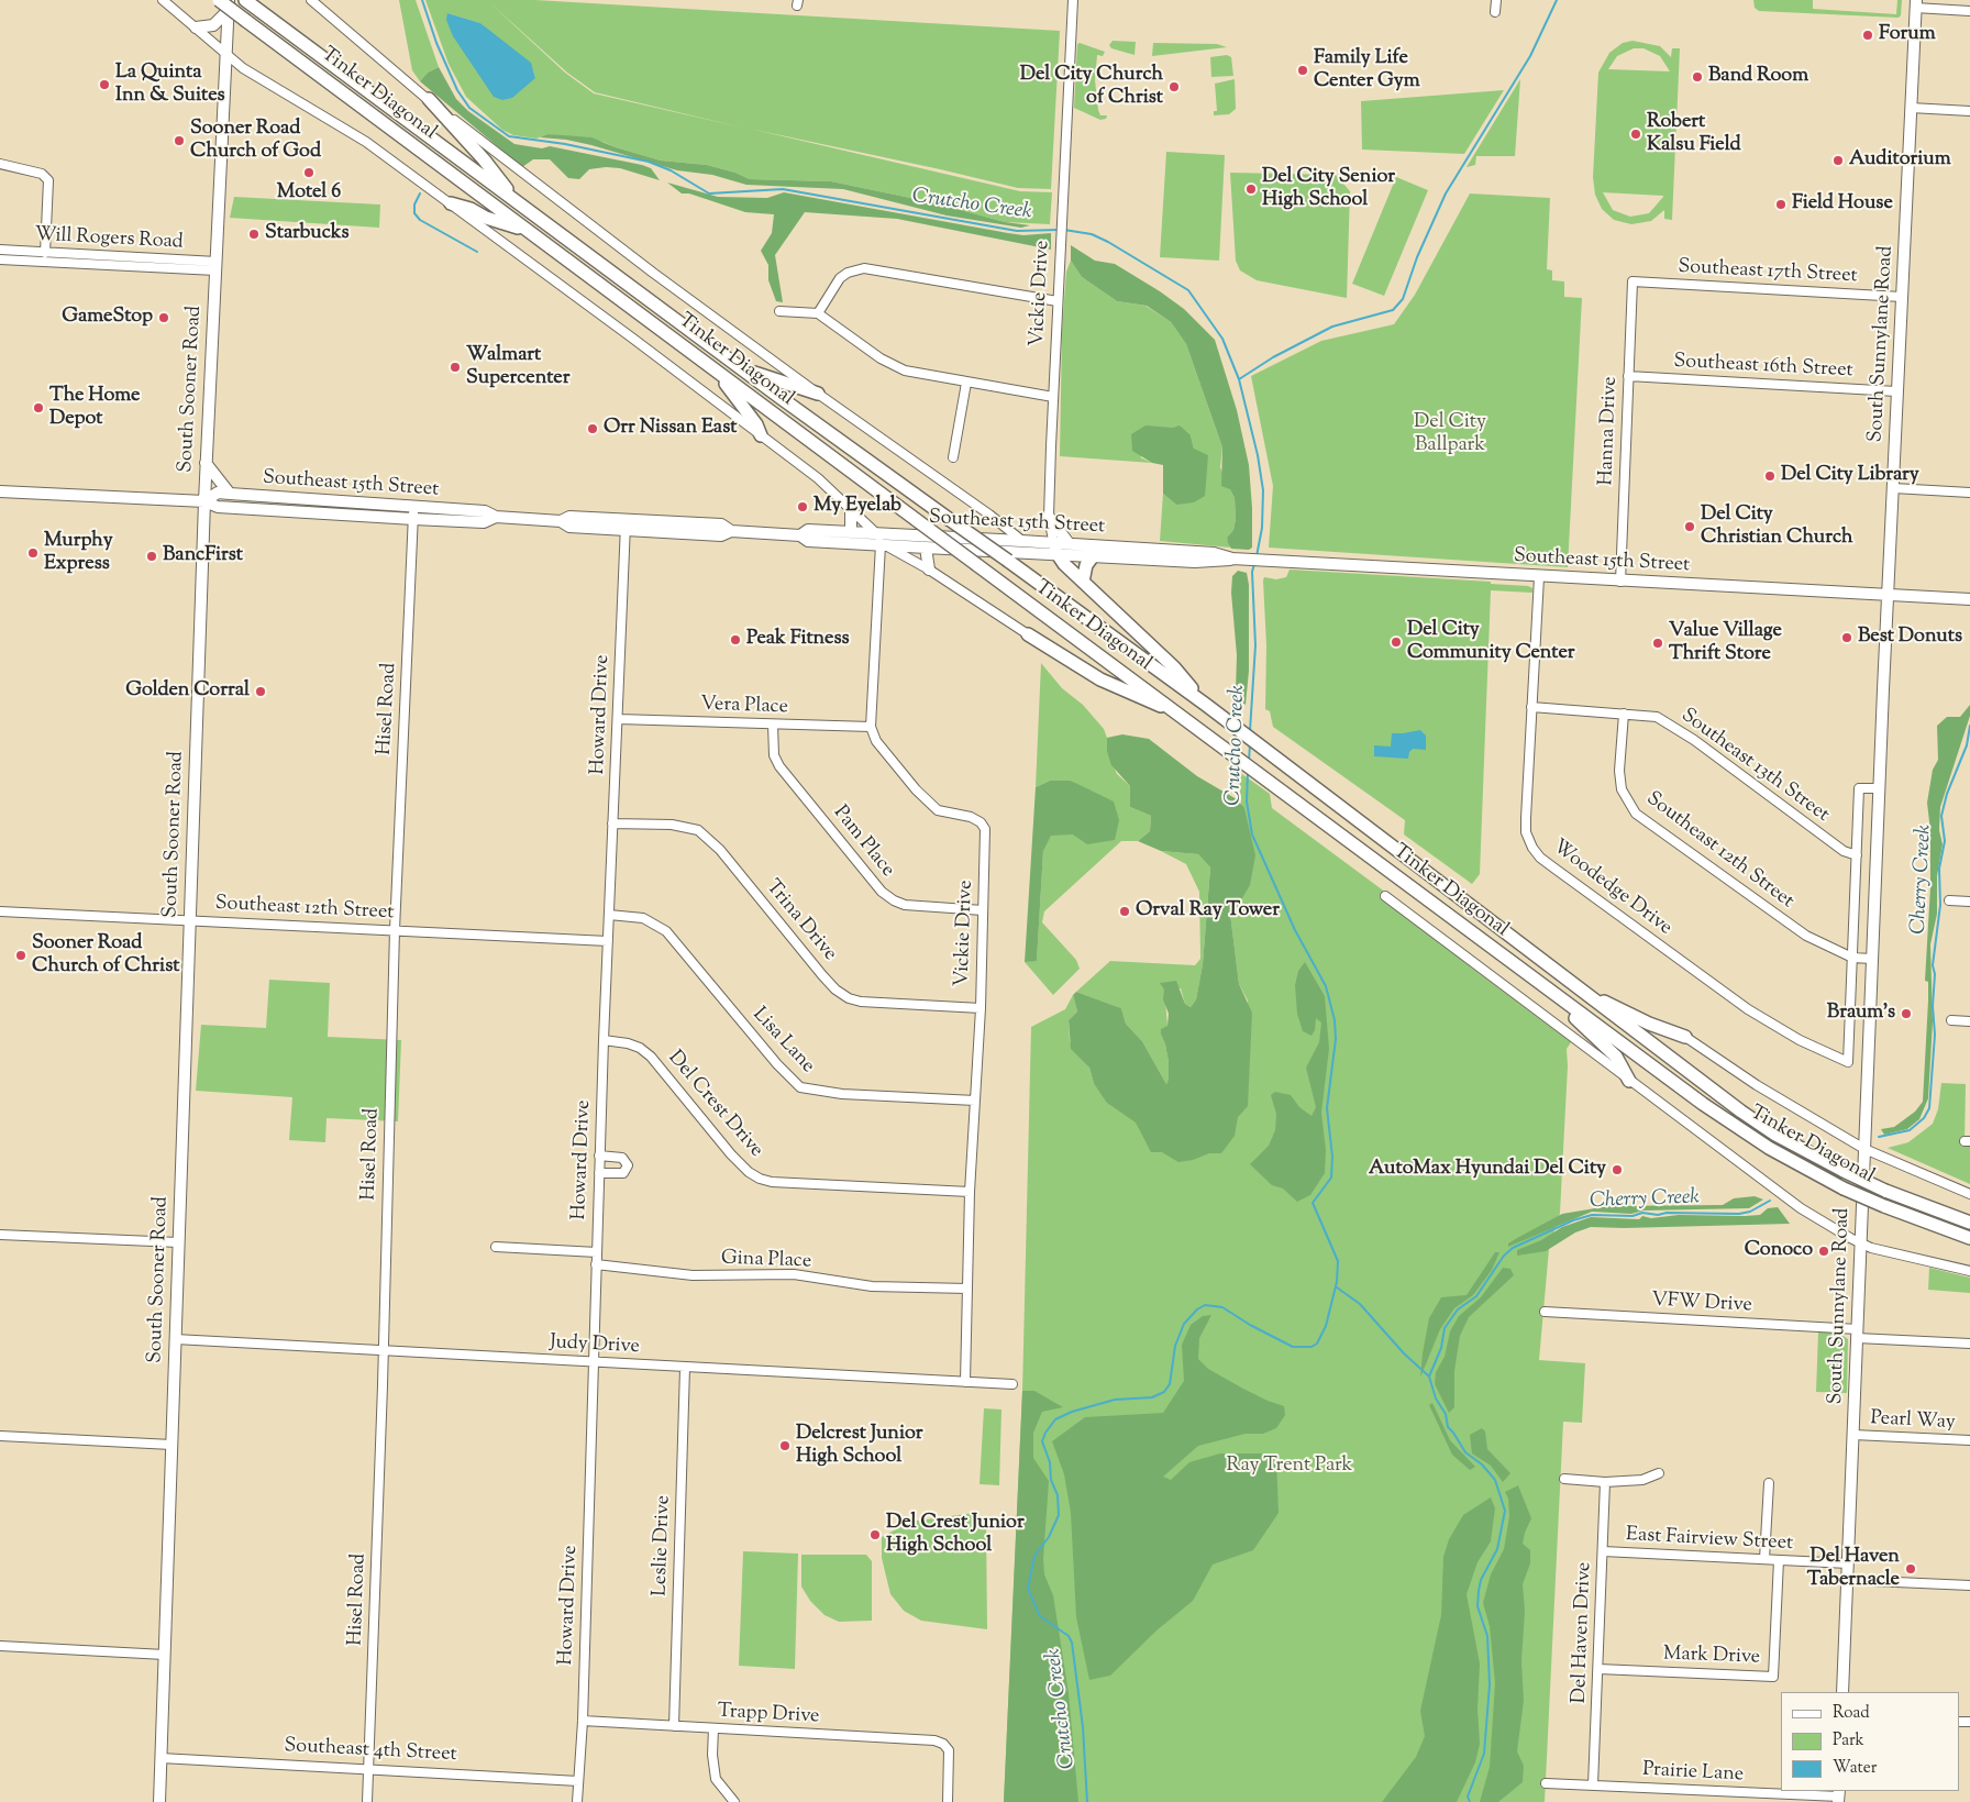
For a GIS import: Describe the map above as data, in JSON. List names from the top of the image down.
{
  "streets": {
    "highway": ["Tinker Diagonal"],
    "main road": ["South Sunnylane Road", "South Sooner Road", "Southeast 15th Street"],
    "street": [
      "Will Rogers Road",
      "Southeast 17th Street",
      "Vickie Drive",
      "Southeast 16th Street",
      "Hanna Drive",
      "Vera Place",
      "Hisel Road",
      "Howard Drive",
      "Southeast 13th Street",
      "Pam Place",
      "Southeast 12th Street",
      "Woodedge Drive",
      "Trina Drive",
      "Lisa Lane",
      "Del Crest Drive",
      "Gina Place",
      "VFW Drive",
      "Judy Drive",
      "Pearl Way",
      "East Fairview Street",
      "Leslie Drive",
      "Del Haven Drive",
      "Mark Drive",
      "Trapp Drive",
      "Southeast 4th Street",
      "Prairie Lane"
    ]
  },
  "crossings": [
    ["Tinker Diagonal", "South Sunnylane Road"],
    ["Tinker Diagonal", "Southeast 15th Street"],
    ["Will Rogers Road", "South Sooner Road"],
    ["Southeast 17th Street", "South Sunnylane Road"],
    ["Southeast 17th Street", "Hanna Drive"],
    ["Vickie Drive", "Southeast 15th Street"],
    ["Vickie Drive", "Vera Place"],
    ["Vickie Drive", "Pam Place"],
    ["Vickie Drive", "Trina Drive"],
    ["Vickie Drive", "Lisa Lane"],
    ["Vickie Drive", "Del Crest Drive"],
    ["Vickie Drive", "Gina Place"],
    ["Vickie Drive", "Judy Drive"],
    ["South Sunnylane Road", "Southeast 16th Street"],
    ["South Sunnylane Road", "Southeast 15th Street"],
    ["South Sunnylane Road", "Southeast 12th Street"],
    ["South Sunnylane Road", "VFW Drive"],
    ["South Sunnylane Road", "Pearl Way"],
    ["South Sunnylane Road", "East Fairview Street"],
    ["Southeast 16th Street", "Hanna Drive"],
    ["South Sooner Road", "Southeast 15th Street"],
    ["South Sooner Road", "Southeast 12th Street"],
    ["South Sooner Road", "Judy Drive"],
    ["South Sooner Road", "Southeast 4th Street"],
    ["Hanna Drive", "Southeast 15th Street"],
    ["Southeast 15th Street", "Hisel Road"],
    ["Southeast 15th Street", "Howard Drive"],
    ["Southeast 15th Street", "Woodedge Drive"],
    ["Vera Place", "Howard Drive"],
    ["Vera Place", "Pam Place"],
    ["Hisel Road", "Southeast 12th Street"],
    ["Hisel Road", "Judy Drive"],
    ["Hisel Road", "Southeast 4th Street"],
    ["Howard Drive", "Southeast 12th Street"],
    ["Howard Drive", "Trina Drive"],
    ["Howard Drive", "Lisa Lane"],
    ["Howard Drive", "Del Crest Drive"],
    ["Howard Drive", "Gina Place"],
    ["Howard Drive", "Judy Drive"],
    ["Howard Drive", "Trapp Drive"],
    ["Howard Drive", "Southeast 4th Street"],
    ["Southeast 13th Street", "Southeast 12th Street"],
    ["Southeast 13th Street", "Woodedge Drive"],
    ["Southeast 12th Street", "Woodedge Drive"],
    ["Judy Drive", "Leslie Drive"],
    ["East Fairview Street", "Del Haven Drive"],
    ["East Fairview Street", "Mark Drive"],
    ["Leslie Drive", "Trapp Drive"],
    ["Del Haven Drive", "Mark Drive"],
    ["Del Haven Drive", "Prairie Lane"]
  ],
  "water": ["Crutcho Creek", "Cherry Creek"],
  "parks": ["Del City Ballpark", "Ray Trent Park"],
  "places": [
    "Forum",
    "Family Life Center Gym",
    "Band Room",
    "La Quinta Inn & Suites",
    "Del City Church of Christ",
    "Robert Kalsu Field",
    "Sooner Road Church of God",
    "Auditorium",
    "Motel 6",
    "Del City Senior High School",
    "Field House",
    "Starbucks",
    "GameStop",
    "Walmart Supercenter",
    "The Home Depot",
    "Orr Nissan East",
    "Del City Library",
    "My Eyelab",
    "Del City Christian Church",
    "Murphy Express",
    "BancFirst",
    "Best Donuts",
    "Peak Fitness",
    "Del City Community Center",
    "Value Village Thrift Store",
    "Golden Corral",
    "Orval Ray Tower",
    "Sooner Road Church of Christ",
    "Braum's",
    "AutoMax Hyundai Del City",
    "Conoco",
    "Delcrest Junior High School",
    "Del Crest Junior High School",
    "Del Haven Tabernacle"
  ],
  "legend": ["Road", "Park", "Water"]
}
